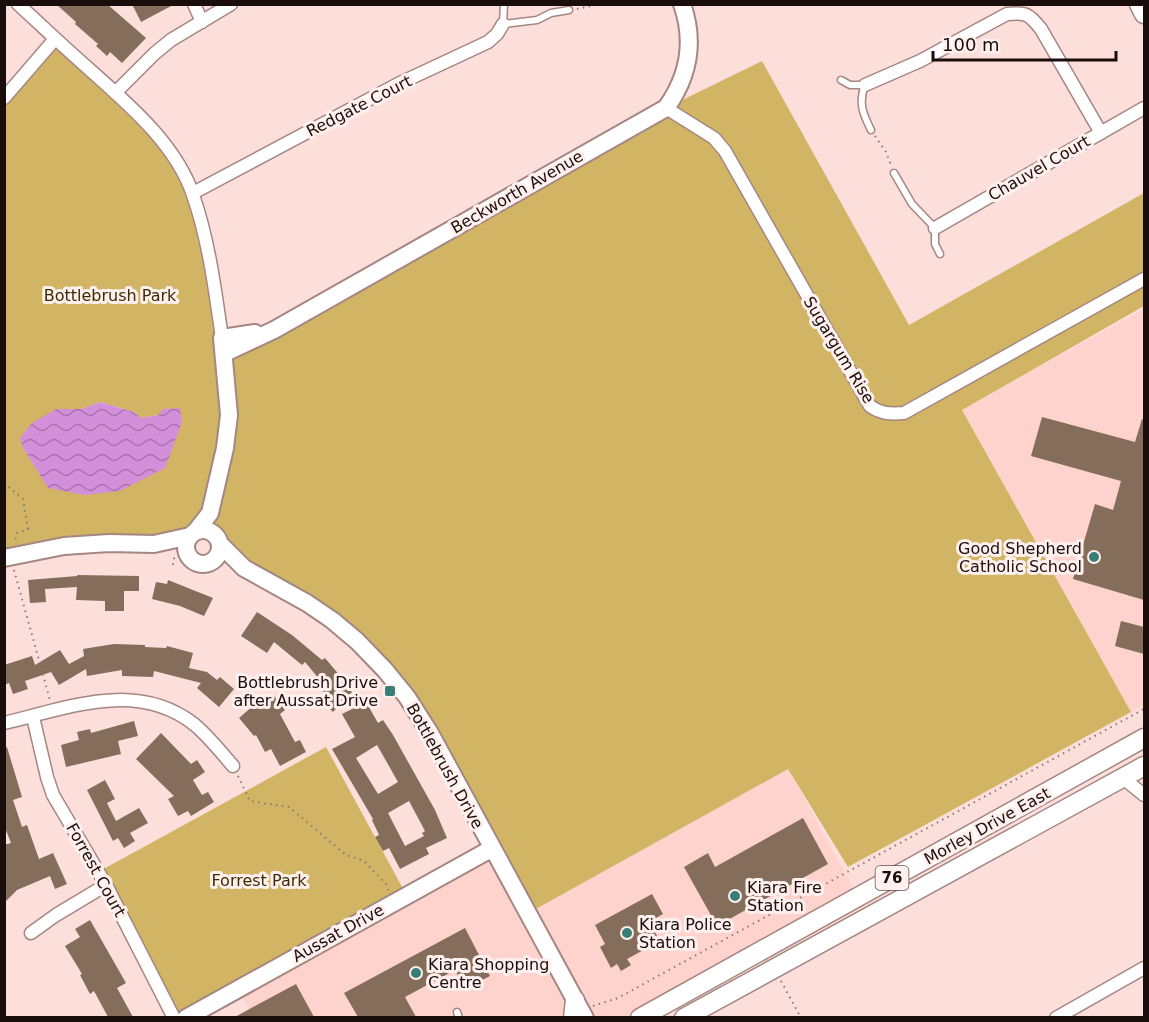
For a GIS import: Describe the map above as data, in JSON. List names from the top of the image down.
{
  "streets": {
    "main road": ["Morley Drive East", "76"],
    "street": [
      "Redgate Court",
      "Chauvel Court",
      "Beckworth Avenue",
      "Sugargum Rise",
      "Bottlebrush Drive",
      "Forrest Court",
      "Aussat Drive"
    ]
  },
  "crossings": [
    ["Beckworth Avenue", "Sugargum Rise"],
    ["Bottlebrush Drive", "Aussat Drive"]
  ],
  "parks": ["Bottlebrush Park", "Forrest Park"],
  "places": {
    "other": [
      "Good Shepherd Catholic School",
      "Kiara Fire Station",
      "Kiara Police Station",
      "Kiara Shopping Centre"
    ],
    "transit": ["Bottlebrush Drive after Aussat Drive"]
  },
  "scale_bar": "100 m"
}
